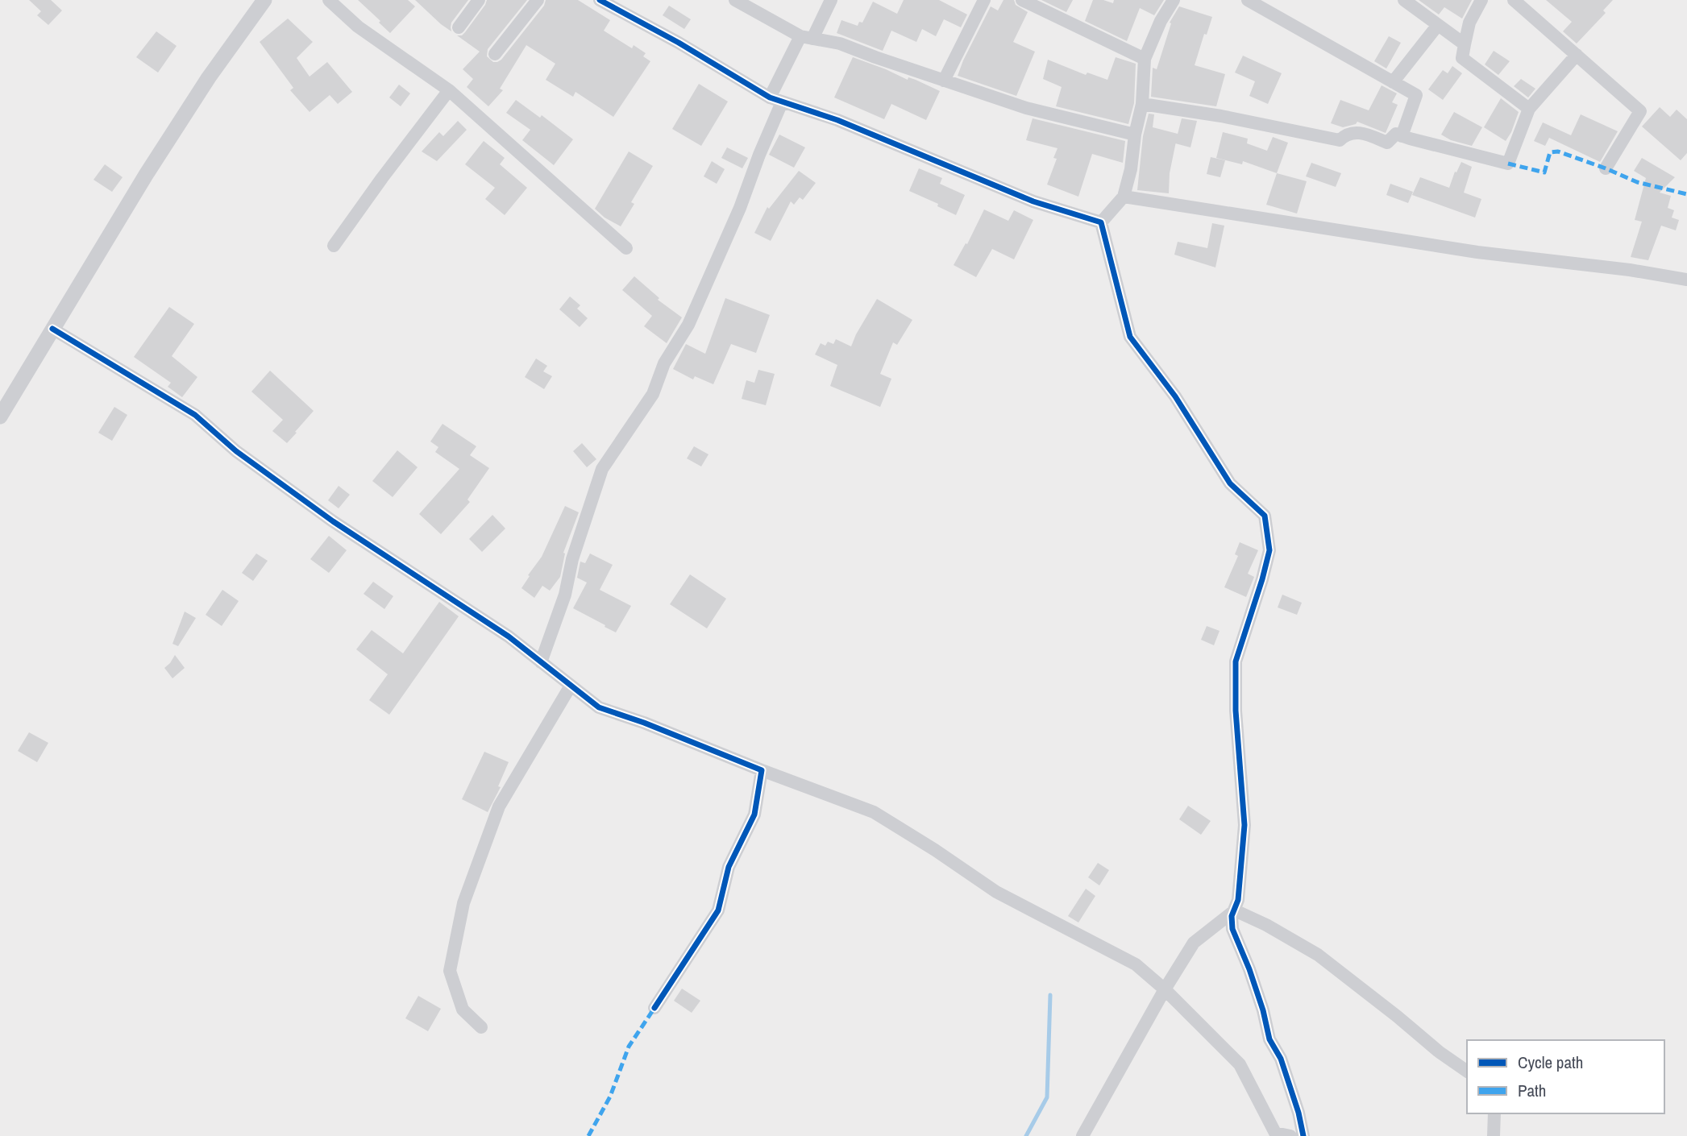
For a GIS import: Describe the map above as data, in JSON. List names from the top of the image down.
{
  "legend": ["Cycle path", "Path"]
}
